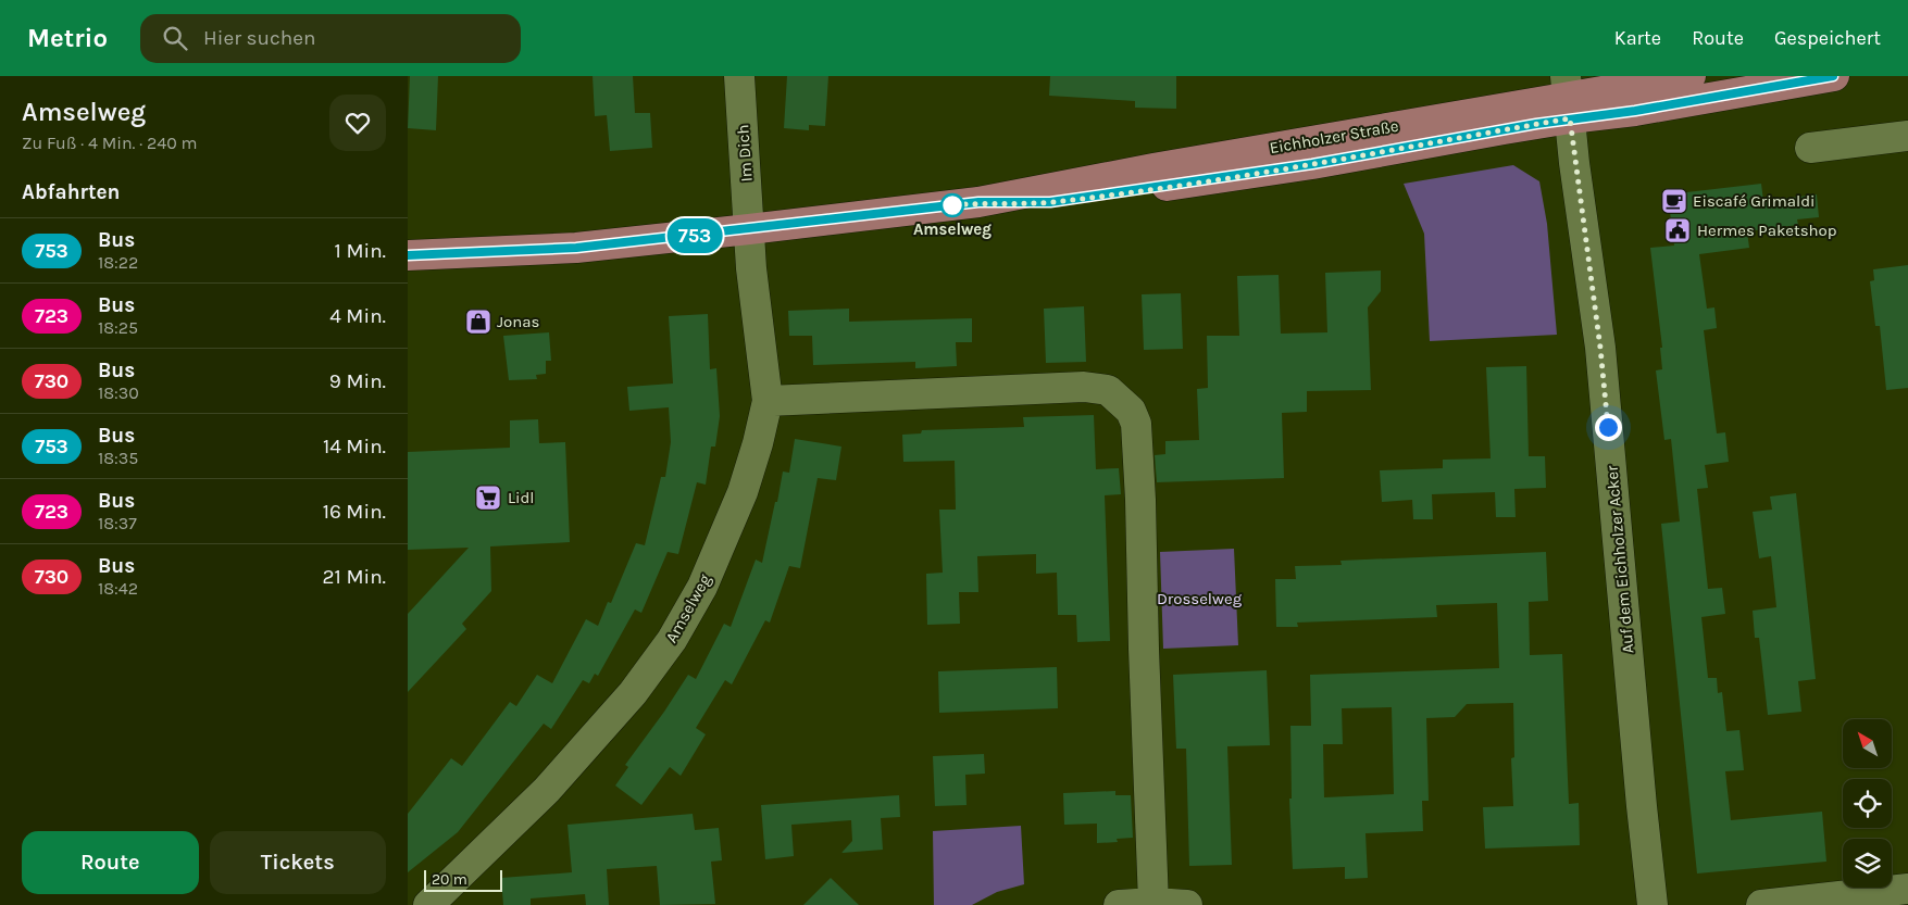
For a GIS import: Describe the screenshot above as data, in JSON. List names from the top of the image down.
{
  "streets": {
    "main road": ["Eichholzer Straße"],
    "street": ["Im Dich", "Auf dem Eichholzer Acker", "Amselweg"]
  },
  "crossings": [
    ["Eichholzer Straße", "Im Dich"],
    ["Eichholzer Straße", "Auf dem Eichholzer Acker"],
    ["Eichholzer Straße", "Amselweg"],
    ["Im Dich", "Amselweg"]
  ],
  "parks": ["Drosselweg"],
  "places": {
    "cafe": ["Eiscafé Grimaldi"],
    "other": ["Amselweg"],
    "public building": ["Hermes Paketshop"],
    "shop": ["Jonas"],
    "supermarket": ["Lidl"]
  },
  "lines": ["bus line 753"],
  "scale_bar": "20 m",
  "north": "top left",
  "page": {
    "header": "Metrio",
    "search": "Hier suchen",
    "nav": ["Karte", "Route", "Gespeichert"],
    "heading": [
      ["Amselweg", "Zu Fuß · 4 Min. · 240 m"],
      "Abfahrten"
    ],
    "on_map": "753",
    "list": [
      {
        "mark": "753",
        "name": "Bus",
        "note": "18:22",
        "value": "1 Min."
      },
      {
        "mark": "723",
        "name": "Bus",
        "note": "18:25",
        "value": "4 Min."
      },
      {
        "mark": "730",
        "name": "Bus",
        "note": "18:30",
        "value": "9 Min."
      },
      {
        "mark": "753",
        "name": "Bus",
        "note": "18:35",
        "value": "14 Min."
      },
      {
        "mark": "723",
        "name": "Bus",
        "note": "18:37",
        "value": "16 Min."
      },
      {
        "mark": "730",
        "name": "Bus",
        "note": "18:42",
        "value": "21 Min."
      }
    ],
    "buttons": ["Route", "Tickets"],
    "scale": "20 m"
  }
}
